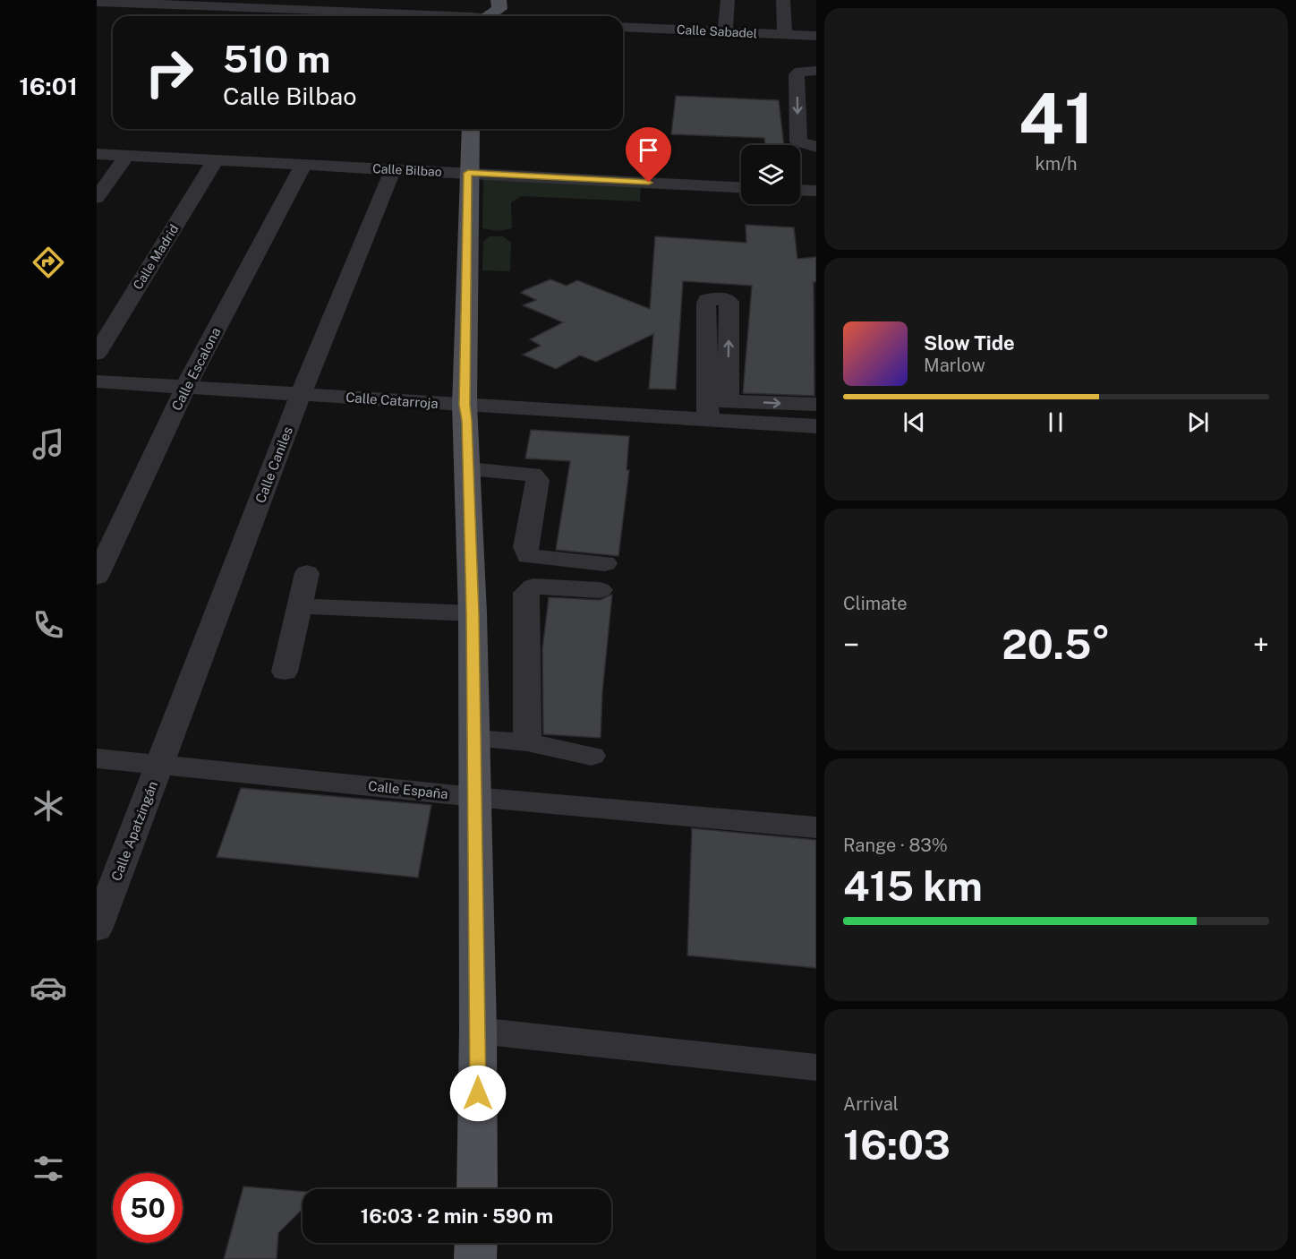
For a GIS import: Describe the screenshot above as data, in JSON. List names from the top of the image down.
{
  "streets": {
    "street": [
      "Calle Sabadel",
      "Calle Bilbao",
      "Calle Madrid",
      "Calle Escalona",
      "Calle Catarroja",
      "Calle Caniles",
      "Calle España",
      "Calle Apatzingán"
    ]
  },
  "crossings": [
    ["Calle Bilbao", "Calle Madrid"],
    ["Calle Bilbao", "Calle Escalona"],
    ["Calle Bilbao", "Calle Caniles"],
    ["Calle Escalona", "Calle Catarroja"],
    ["Calle Catarroja", "Calle Caniles"],
    ["Calle Caniles", "Calle España"],
    ["Calle Caniles", "Calle Apatzingán"],
    ["Calle España", "Calle Apatzingán"]
  ],
  "page": {
    "tabs": "16:01",
    "tile": [
      ["41", "km/h"],
      "Climate",
      ["Range · 83%", "415 km"],
      ["Arrival", "16:03"]
    ],
    "turn": ["510 m", "Calle Bilbao"],
    "song": ["Slow Tide", "Marlow"],
    "heat": ["−", "20.5°", "+"],
    "limit": "50",
    "trip": "16:03 · 2 min · 590 m"
  }
}
